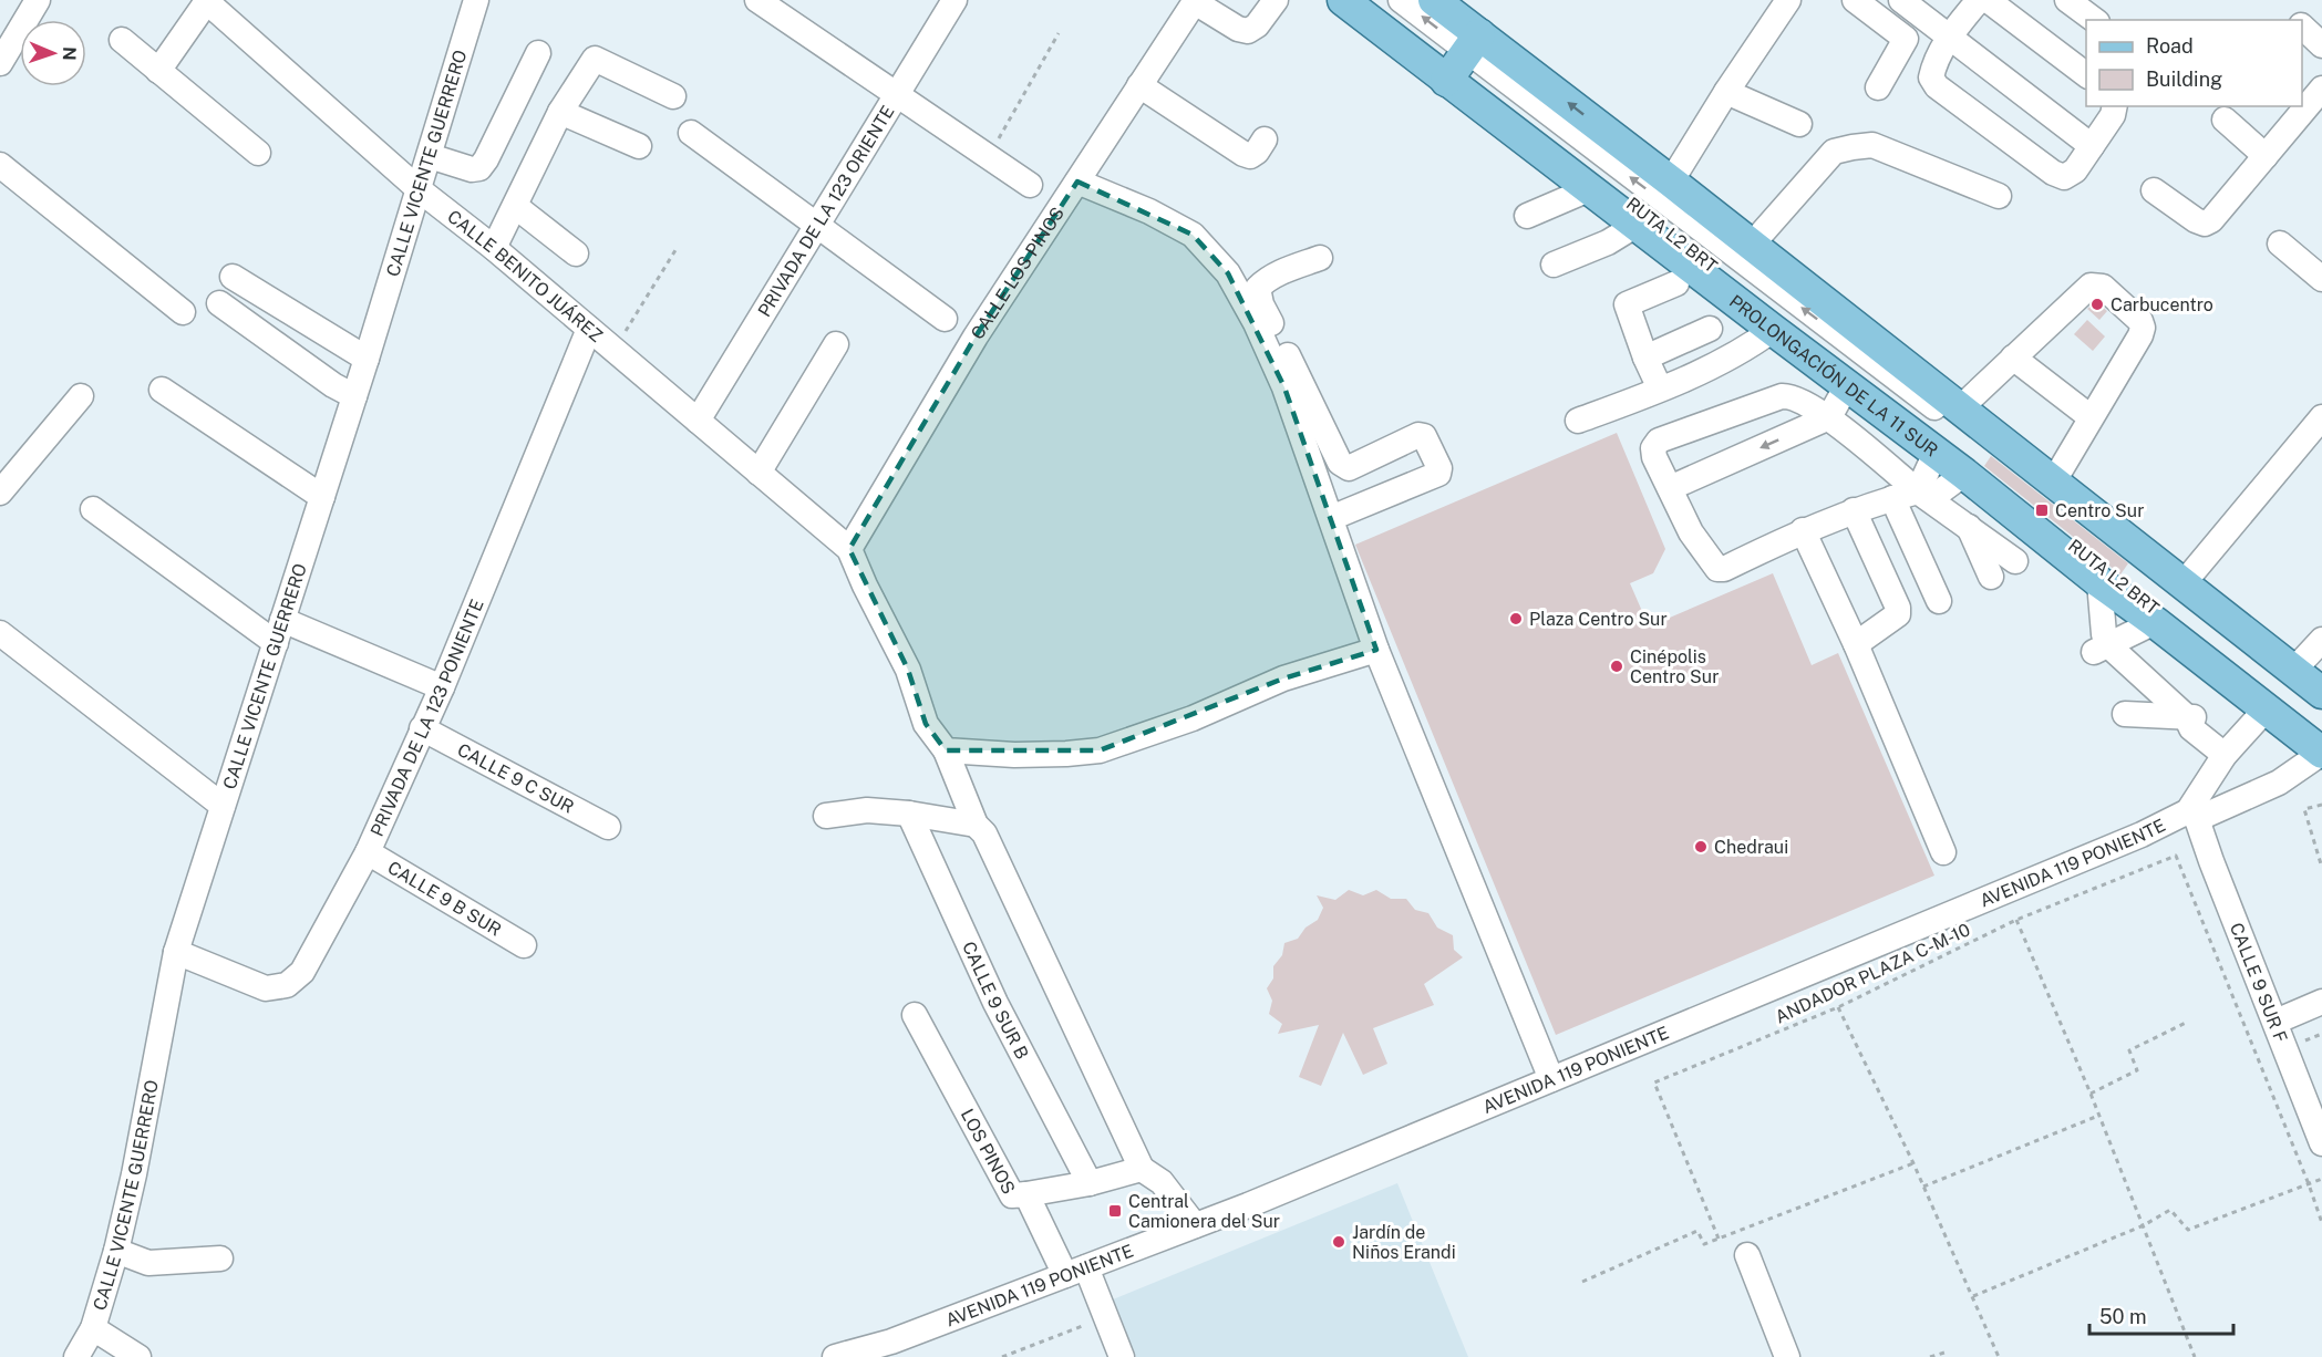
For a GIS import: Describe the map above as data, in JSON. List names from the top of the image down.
{
  "streets": {
    "main road": ["PROLONGACIÓN DE LA 11 SUR"],
    "street": [
      "CALLE VICENTE GUERRERO",
      "PRIVADA DE LA 123 ORIENTE",
      "RUTA L2 BRT",
      "CALLE LOS PINOS",
      "CALLE BENITO JUÁREZ",
      "PRIVADA DE LA 123 PONIENTE",
      "CALLE 9 C SUR",
      "AVENIDA 119 PONIENTE",
      "CALLE 9 B SUR",
      "CALLE 9 SUR F",
      "CALLE 9 SUR B",
      "LOS PINOS"
    ],
    "path": ["ANDADOR PLAZA C-M-10"]
  },
  "crossings": [
    ["CALLE VICENTE GUERRERO", "CALLE BENITO JUÁREZ"],
    ["CALLE VICENTE GUERRERO", "PRIVADA DE LA 123 PONIENTE"],
    ["PRIVADA DE LA 123 ORIENTE", "CALLE BENITO JUÁREZ"],
    ["RUTA L2 BRT", "PROLONGACIÓN DE LA 11 SUR"],
    ["CALLE LOS PINOS", "CALLE BENITO JUÁREZ"],
    ["CALLE BENITO JUÁREZ", "PRIVADA DE LA 123 PONIENTE"],
    ["PROLONGACIÓN DE LA 11 SUR", "AVENIDA 119 PONIENTE"],
    ["PRIVADA DE LA 123 PONIENTE", "CALLE 9 C SUR"],
    ["PRIVADA DE LA 123 PONIENTE", "CALLE 9 B SUR"],
    ["AVENIDA 119 PONIENTE", "CALLE 9 SUR F"],
    ["AVENIDA 119 PONIENTE", "LOS PINOS"]
  ],
  "places": {
    "other": [
      "Carbucentro",
      "Plaza Centro Sur",
      "Cinépolis Centro Sur",
      "Chedraui",
      "Jardín de Niños Erandi"
    ],
    "transit": ["Centro Sur", "Central Camionera del Sur"]
  },
  "legend": ["Road", "Building"],
  "scale_bar": "50 m",
  "north": "right"
}
